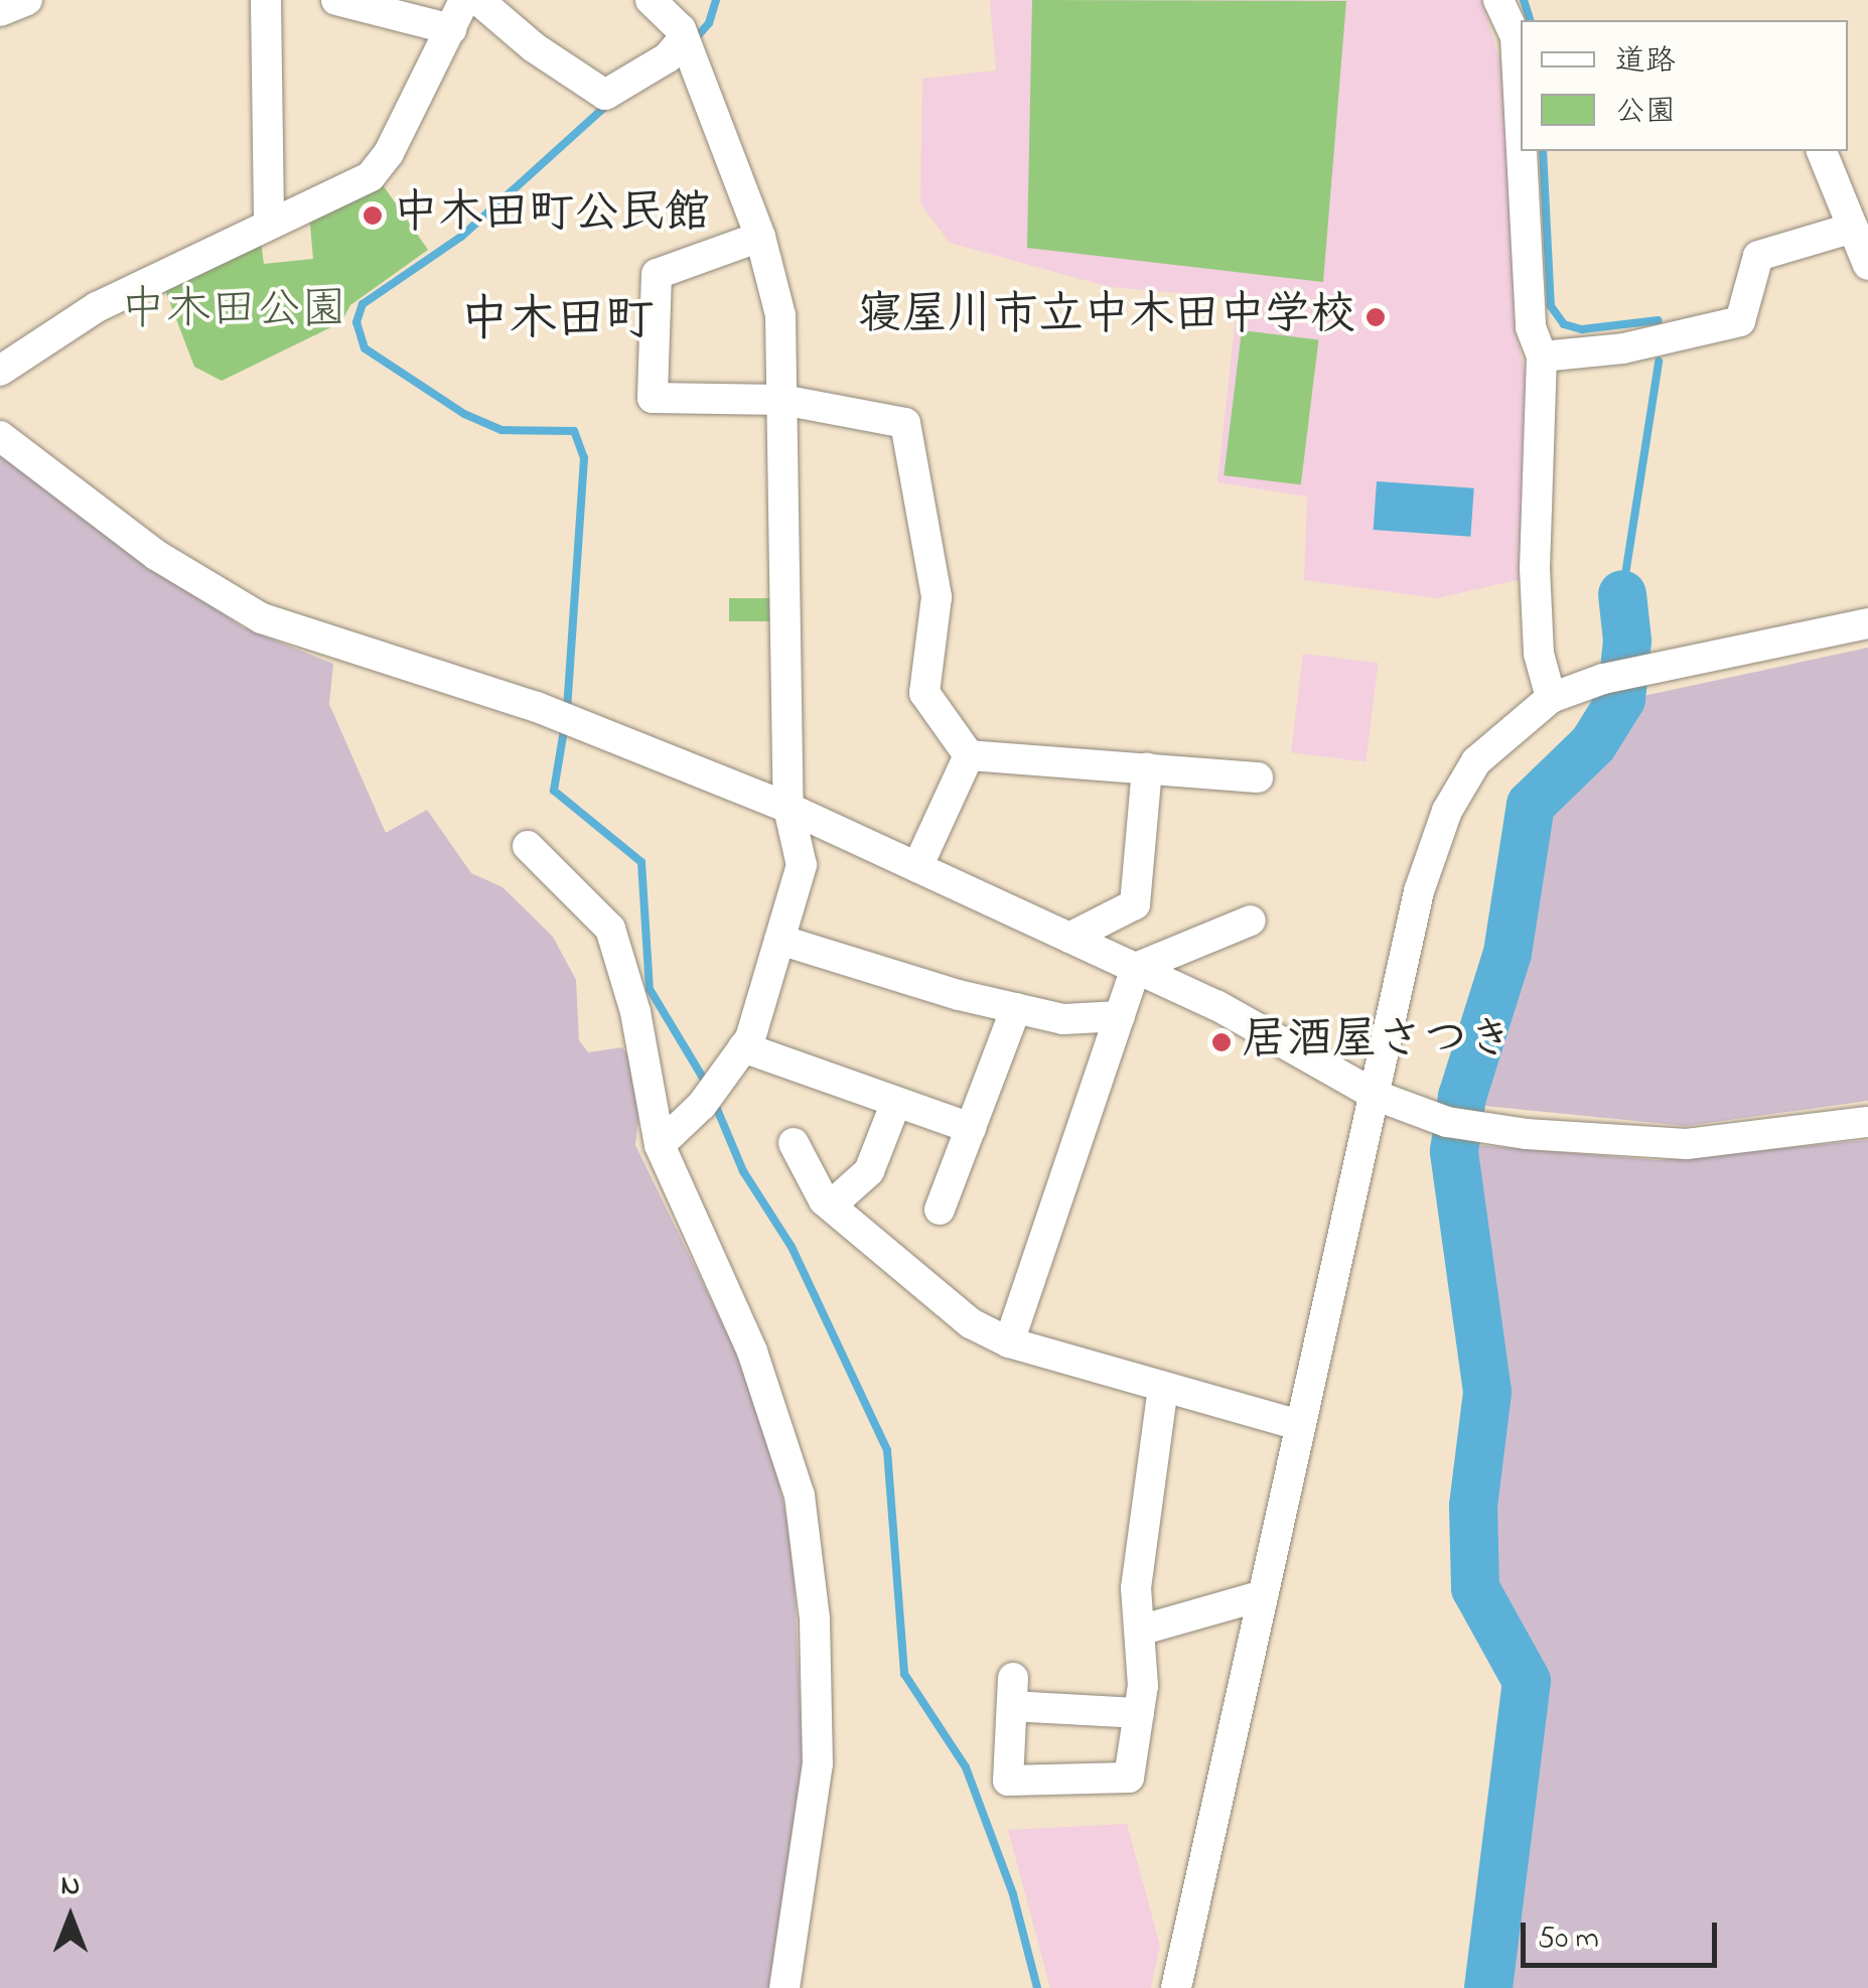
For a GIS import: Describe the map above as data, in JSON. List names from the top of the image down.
{
  "districts": ["中木田町"],
  "parks": ["中木田公園"],
  "places": ["中木田町公民館", "寝屋川市立中木田中学校", "居酒屋さつき"],
  "legend": ["道路", "公園"],
  "scale_bar": "50 m",
  "north": "top"
}
